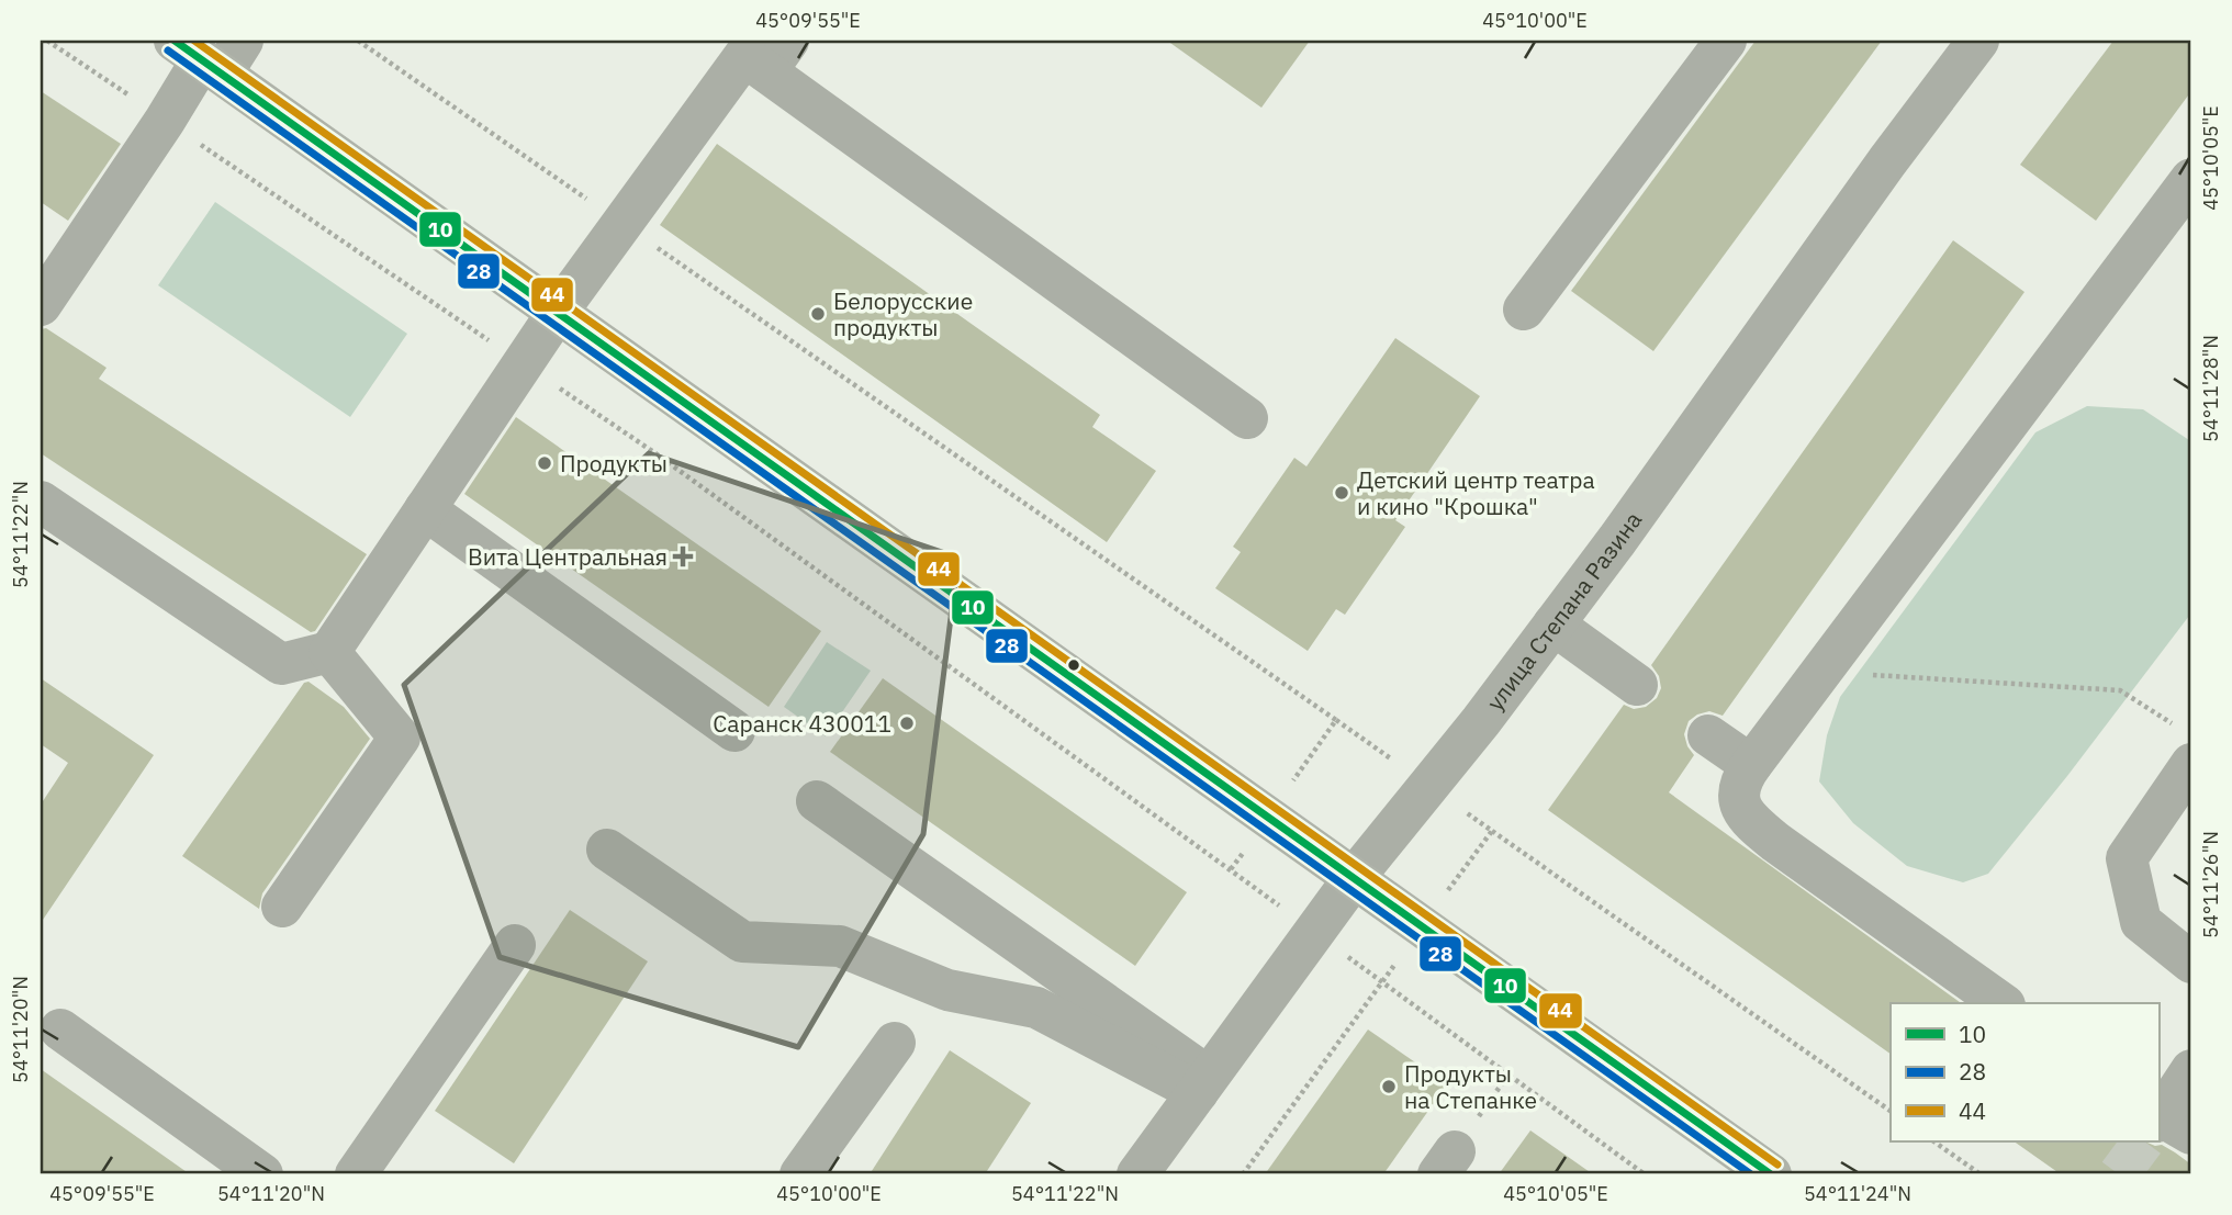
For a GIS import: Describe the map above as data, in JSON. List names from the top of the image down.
{
  "streets": {
    "street": ["улица Степана Разина"]
  },
  "places": {
    "other": [
      "Белорусские продукты",
      "Продукты",
      "Детский центр театра и кино \"Крошка\"",
      "Саранск 430011",
      "Продукты на Степанке"
    ],
    "health": ["Вита Центральная"]
  },
  "lines": ["transit line 10", "transit line 44", "transit line 28"],
  "legend": ["10", "28", "44"],
  "coordinates": [
    "45°09'55\"E",
    "45°10'00\"E",
    "45°10'05\"E",
    "54°11'28\"N",
    "54°11'22\"N",
    "54°11'26\"N",
    "54°11'20\"N",
    "54°11'24\"N"
  ]
}
